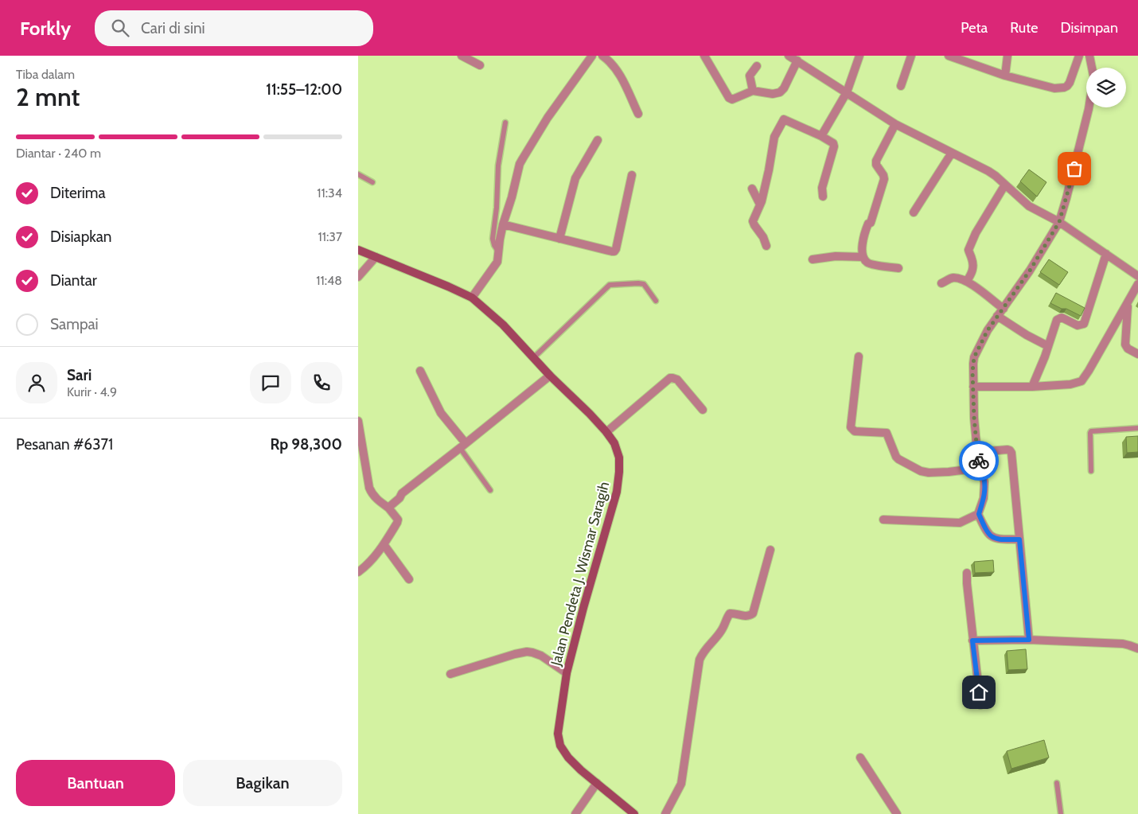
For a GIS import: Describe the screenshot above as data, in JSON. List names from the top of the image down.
{
  "streets": {
    "street": ["Jalan Pendeta J. Wismar Saragih"]
  },
  "page": {
    "header": "Forkly",
    "search": "Cari di sini",
    "nav": ["Peta", "Rute", "Disimpan"],
    "heading": ["2 mnt", "Tiba dalam", "11:55–12:00"],
    "panel": [
      "Sari",
      "Kurir · 4.9",
      "Pesanan #6371",
      "Rp 98,300"
    ],
    "bar": "Diantar · 240 m",
    "list": [
      ["Diterima", "11:34"],
      ["Disiapkan", "11:37"],
      ["Diantar", "11:48"],
      "Sampai"
    ],
    "buttons": ["Bantuan", "Bagikan"]
  }
}
